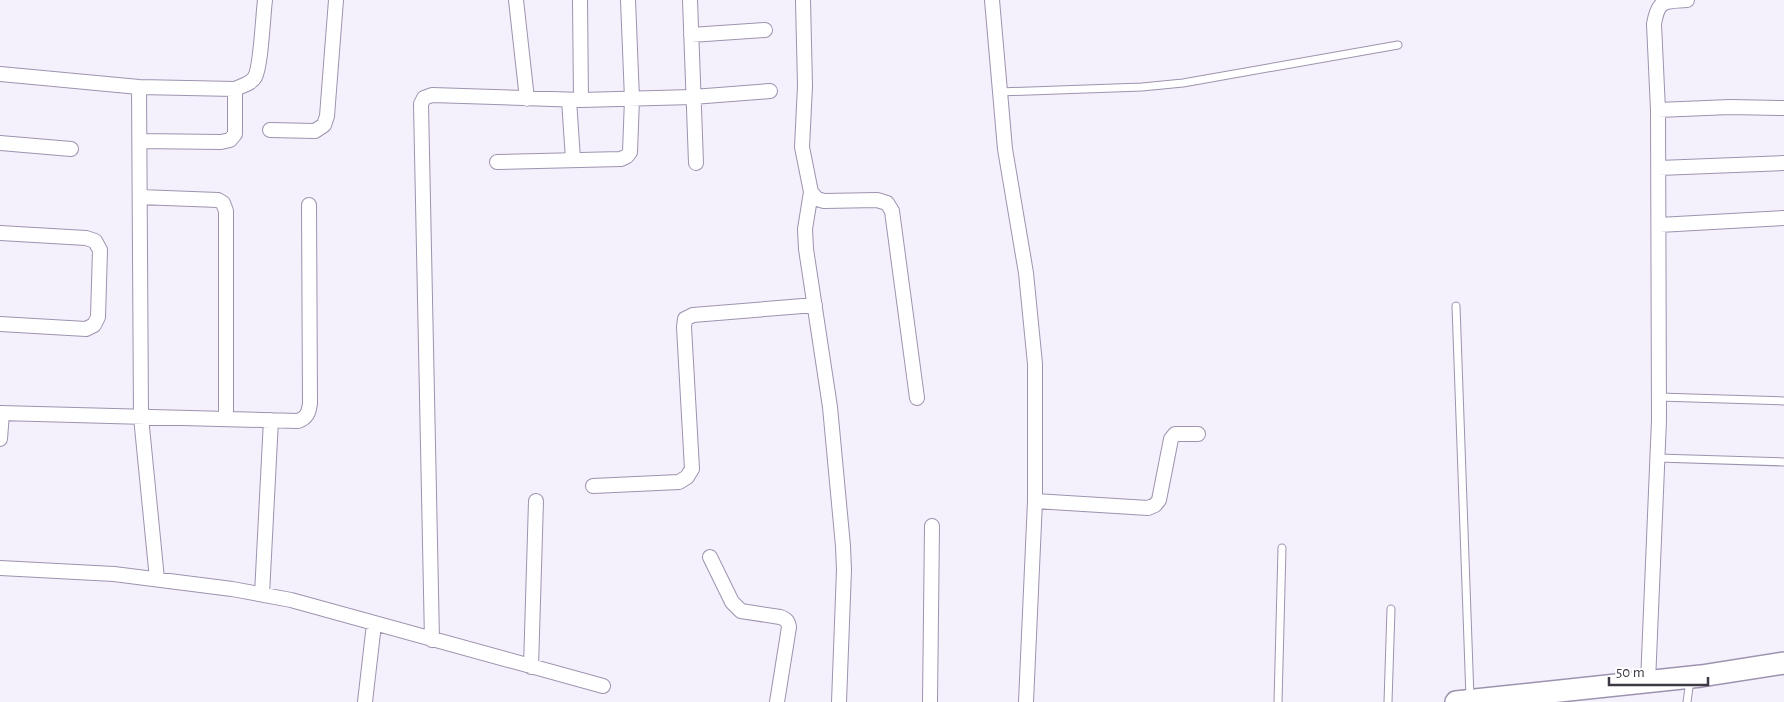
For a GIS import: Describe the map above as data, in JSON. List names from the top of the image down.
{
  "scale_bar": "50 m"
}
